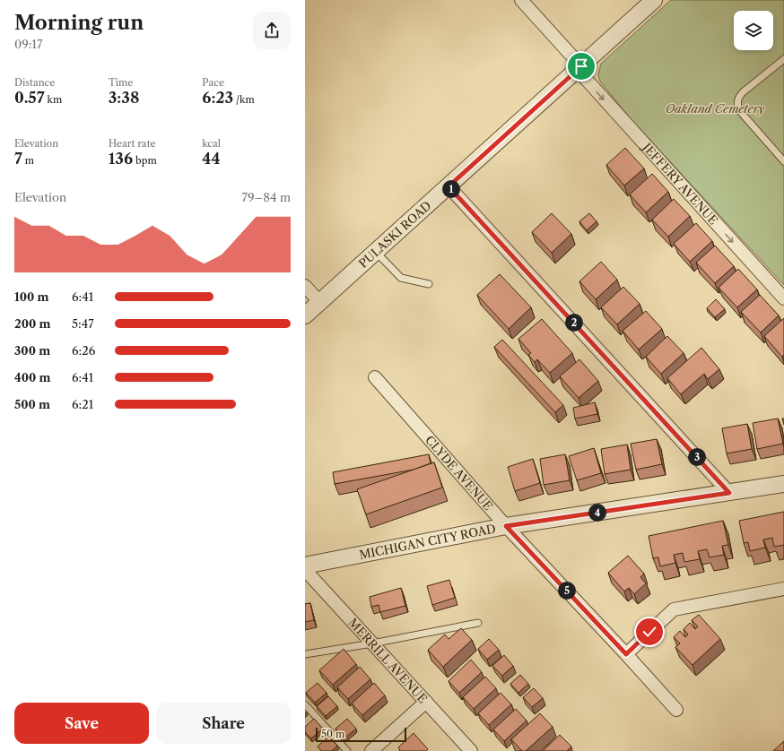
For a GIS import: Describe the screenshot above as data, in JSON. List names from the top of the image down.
{
  "streets": {
    "street": [
      "JEFFERY AVENUE",
      "PULASKI ROAD",
      "CLYDE AVENUE",
      "MICHIGAN CITY ROAD",
      "MERRILL AVENUE"
    ]
  },
  "crossings": [
    ["JEFFERY AVENUE", "PULASKI ROAD"],
    ["CLYDE AVENUE", "MICHIGAN CITY ROAD"]
  ],
  "one_way": ["JEFFERY AVENUE"],
  "parks": ["Oakland Cemetery"],
  "scale_bar": "50 m",
  "page": {
    "heading": ["Morning run", "09:17"],
    "stats": [
      ["Distance", "0.57 km"],
      ["Time", "3:38"],
      ["Pace", "6:23 /km"],
      ["Elevation", "7 m"],
      ["Heart rate", "136 bpm"],
      ["kcal", "44"]
    ],
    "pins": [
      "1",
      "2",
      "3",
      "4",
      "5"
    ],
    "chart": ["Elevation", "79–84 m"],
    "list": [
      {
        "name": "100 m",
        "note": "6:41"
      },
      {
        "name": "200 m",
        "note": "5:47"
      },
      {
        "name": "300 m",
        "note": "6:26"
      },
      {
        "name": "400 m",
        "note": "6:41"
      },
      {
        "name": "500 m",
        "note": "6:21"
      }
    ],
    "buttons": ["Save", "Share"],
    "scale": "50 m"
  }
}
